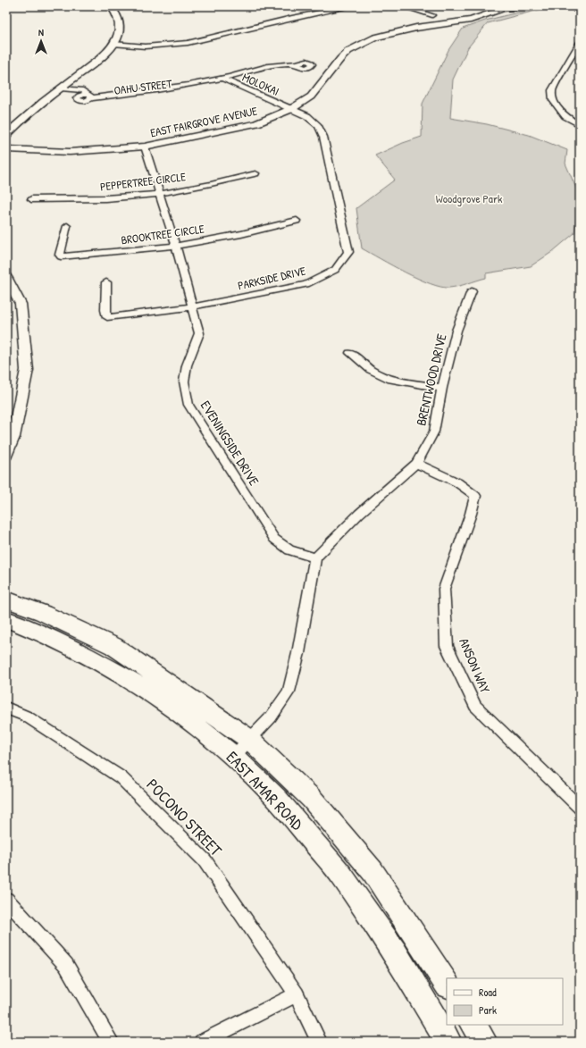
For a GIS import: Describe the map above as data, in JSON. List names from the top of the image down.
{
  "streets": {
    "main road": ["EAST AMAR ROAD"],
    "street": [
      "MOLOKAI",
      "OAHU STREET",
      "EAST FAIRGROVE AVENUE",
      "PEPPERTREE CIRCLE",
      "BROOKTREE CIRCLE",
      "PARKSIDE DRIVE",
      "BRENTWOOD DRIVE",
      "EVENINGSIDE DRIVE",
      "ANSON WAY",
      "POCONO STREET"
    ]
  },
  "crossings": [
    ["MOLOKAI", "OAHU STREET"],
    ["MOLOKAI", "EAST FAIRGROVE AVENUE"],
    ["MOLOKAI", "PARKSIDE DRIVE"],
    ["EAST FAIRGROVE AVENUE", "PARKSIDE DRIVE"],
    ["EAST FAIRGROVE AVENUE", "EVENINGSIDE DRIVE"],
    ["PEPPERTREE CIRCLE", "EVENINGSIDE DRIVE"],
    ["BROOKTREE CIRCLE", "EVENINGSIDE DRIVE"],
    ["PARKSIDE DRIVE", "EVENINGSIDE DRIVE"],
    ["BRENTWOOD DRIVE", "EVENINGSIDE DRIVE"],
    ["BRENTWOOD DRIVE", "ANSON WAY"]
  ],
  "parks": ["Woodgrove Park"],
  "legend": ["Road", "Park"],
  "north": "top"
}
